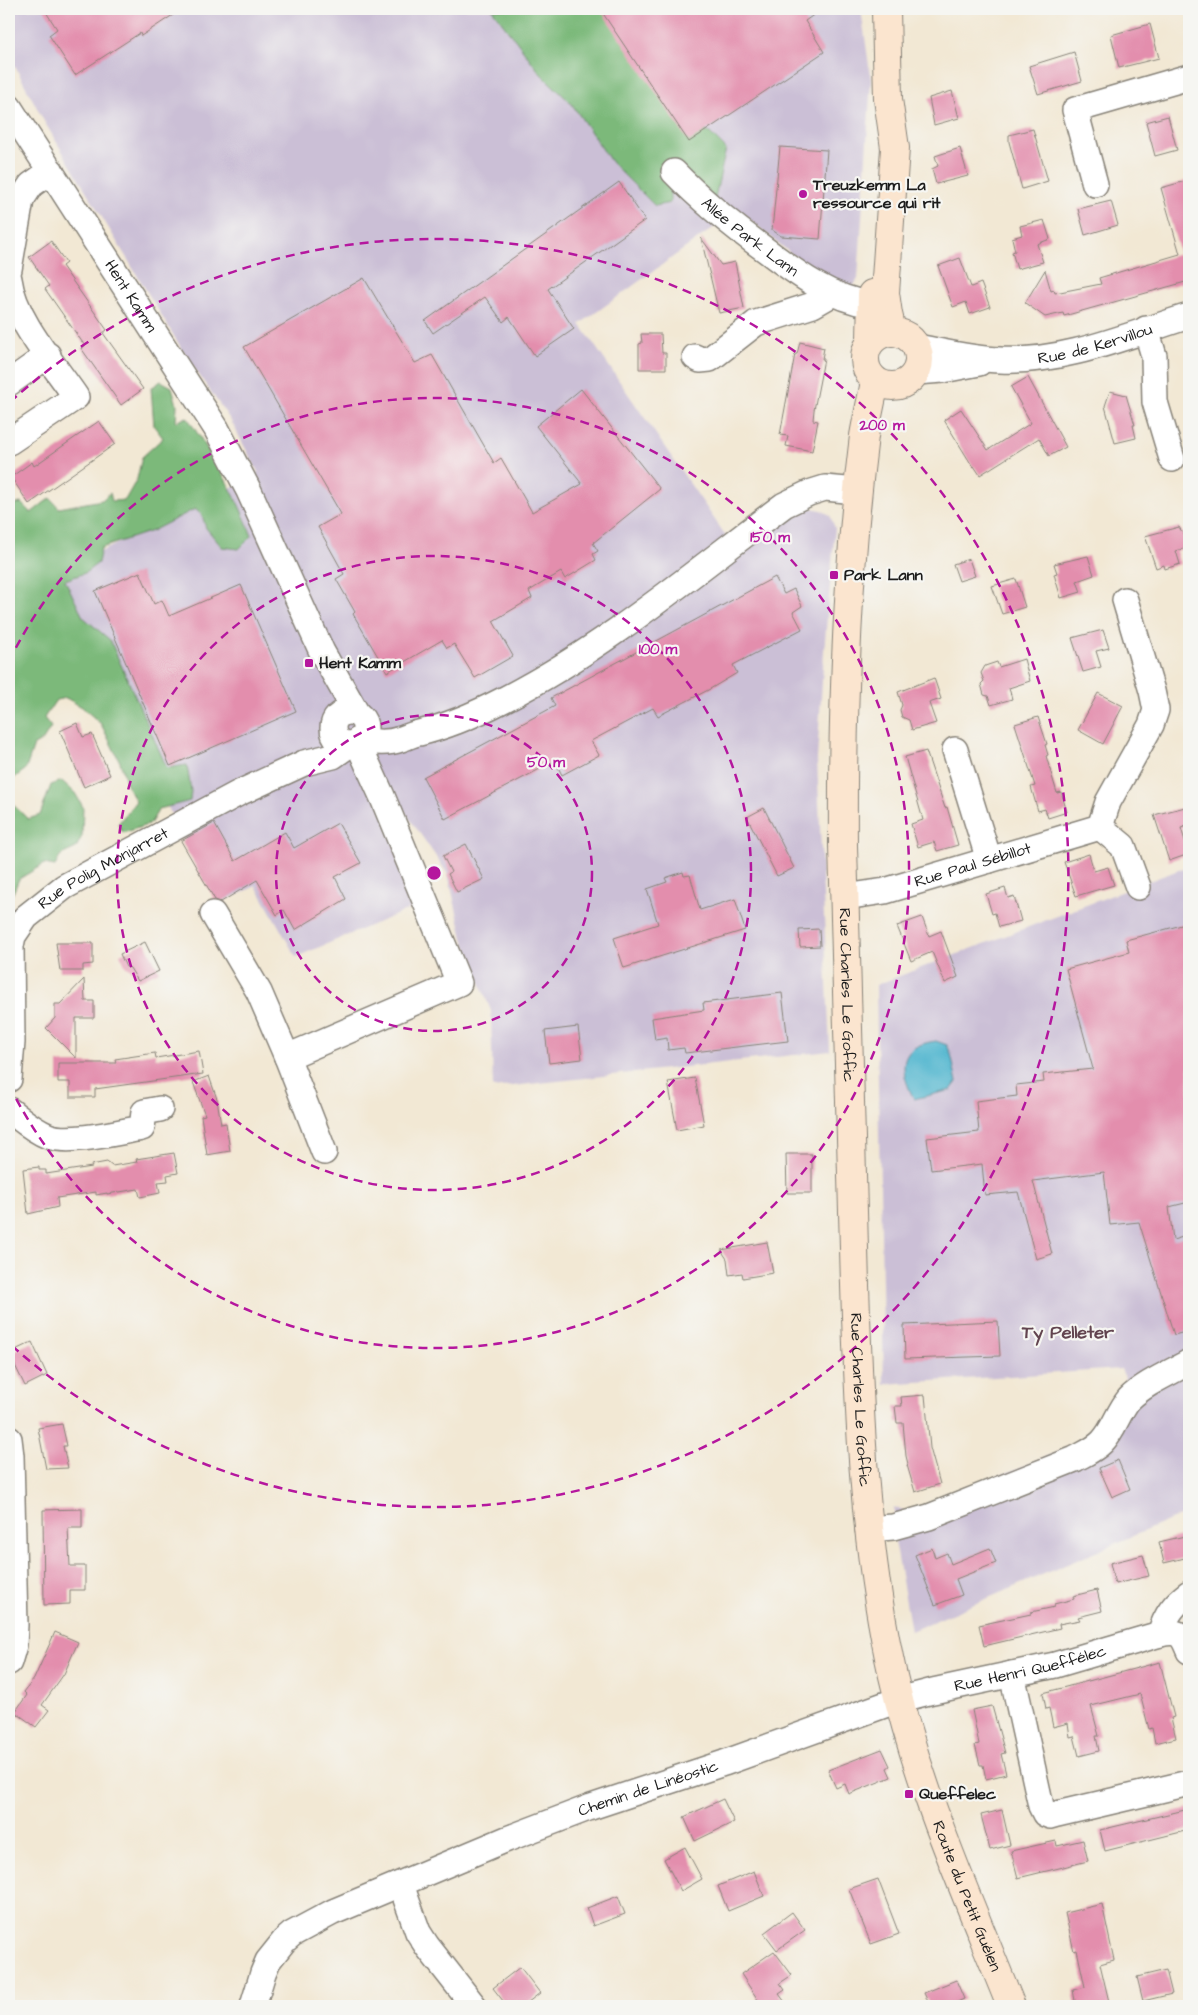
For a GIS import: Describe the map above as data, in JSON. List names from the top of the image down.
{
  "streets": {
    "street": [
      "Allée Park Lann",
      "Hent Kamm",
      "Rue de Kervillou",
      "Rue Paul Sébillot",
      "Rue Polig Monjarret",
      "Rue Charles Le Goffic",
      "Rue Henri Queffélec",
      "Chemin de Linéostic",
      "Route du Petit Guélen"
    ]
  },
  "crossings": [
    ["Hent Kamm", "Rue Polig Monjarret"],
    ["Rue de Kervillou", "Rue Charles Le Goffic"],
    ["Rue Paul Sébillot", "Rue Charles Le Goffic"],
    ["Rue Charles Le Goffic", "Rue Henri Queffélec"],
    ["Rue Charles Le Goffic", "Chemin de Linéostic"],
    ["Rue Charles Le Goffic", "Route du Petit Guélen"],
    ["Rue Henri Queffélec", "Chemin de Linéostic"],
    ["Rue Henri Queffélec", "Route du Petit Guélen"],
    ["Chemin de Linéostic", "Route du Petit Guélen"]
  ],
  "districts": ["Ty Pelleter"],
  "places": {
    "other": ["Treuzkemm La ressource qui rit"],
    "transit": ["Park Lann", "Hent Kamm", "Queffelec"]
  },
  "rings": [
    "200 m",
    "150 m",
    "100 m",
    "50 m"
  ]
}
